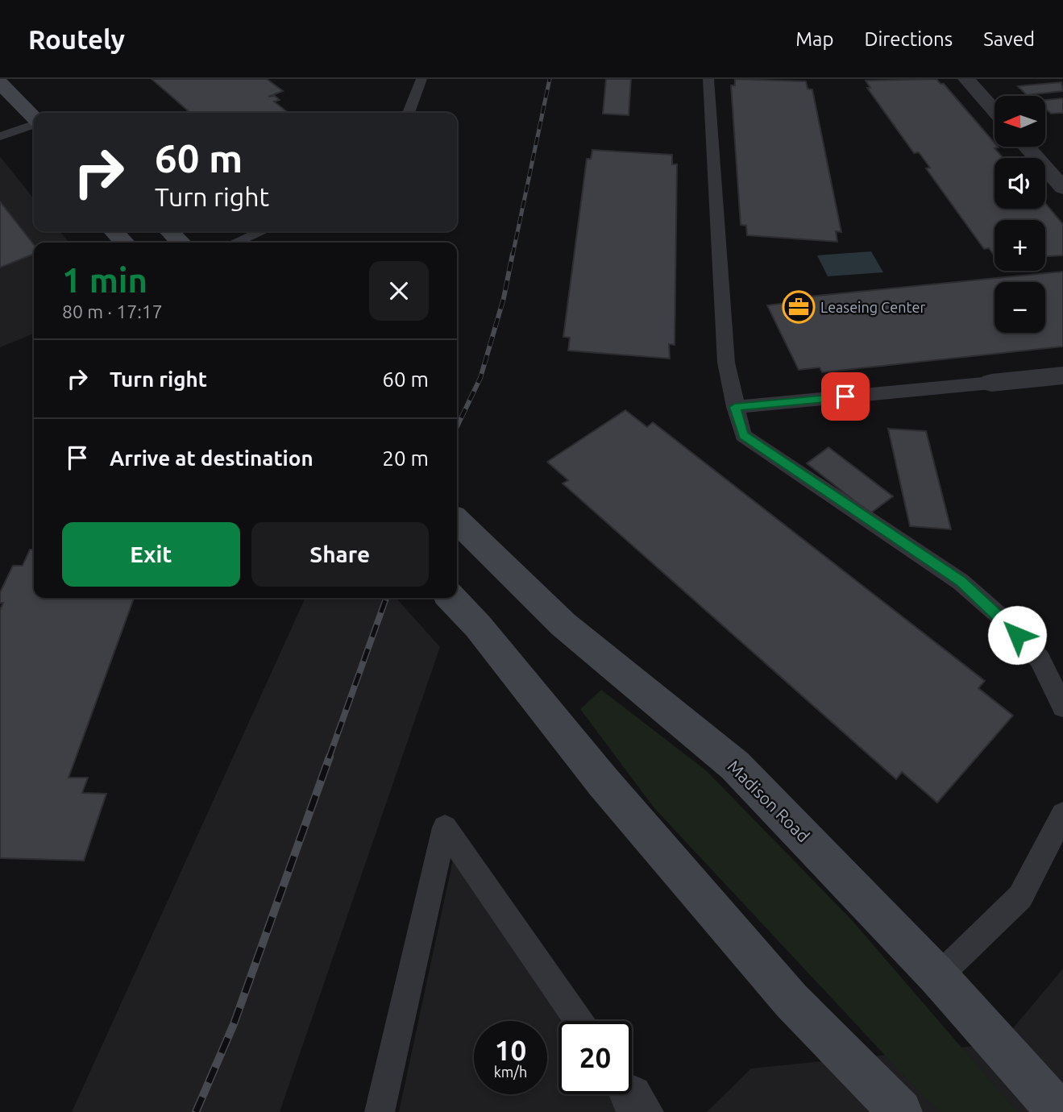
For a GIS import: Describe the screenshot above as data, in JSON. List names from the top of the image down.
{
  "streets": {
    "main road": ["Madison Road"]
  },
  "places": {
    "office": ["Leaseing Center"]
  },
  "north": "left",
  "page": {
    "header": "Routely",
    "nav": ["Map", "Directions", "Saved"],
    "map_buttons": ["+", "−"],
    "turn": ["60 m", "Turn right"],
    "heading": ["1 min", "80 m · 17:17"],
    "list": [
      {
        "name": "Turn right",
        "value": "60 m"
      },
      {
        "name": "Arrive at destination",
        "value": "20 m"
      }
    ],
    "buttons": ["Exit", "Share"],
    "speed": "10 km/h",
    "limit": "20"
  }
}
